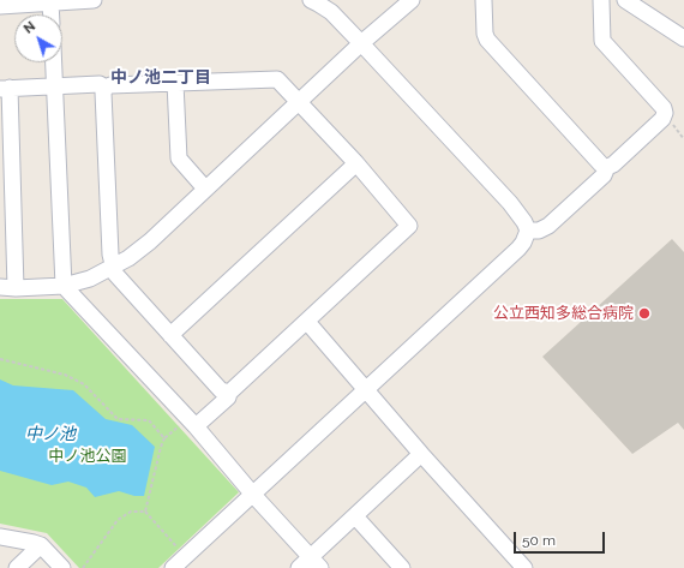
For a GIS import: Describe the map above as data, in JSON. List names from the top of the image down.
{
  "districts": ["中ノ池二丁目"],
  "water": ["中ノ池"],
  "parks": ["中ノ池公園"],
  "places": ["公立西知多総合病院"],
  "scale_bar": "50 m",
  "north": "top left"
}
